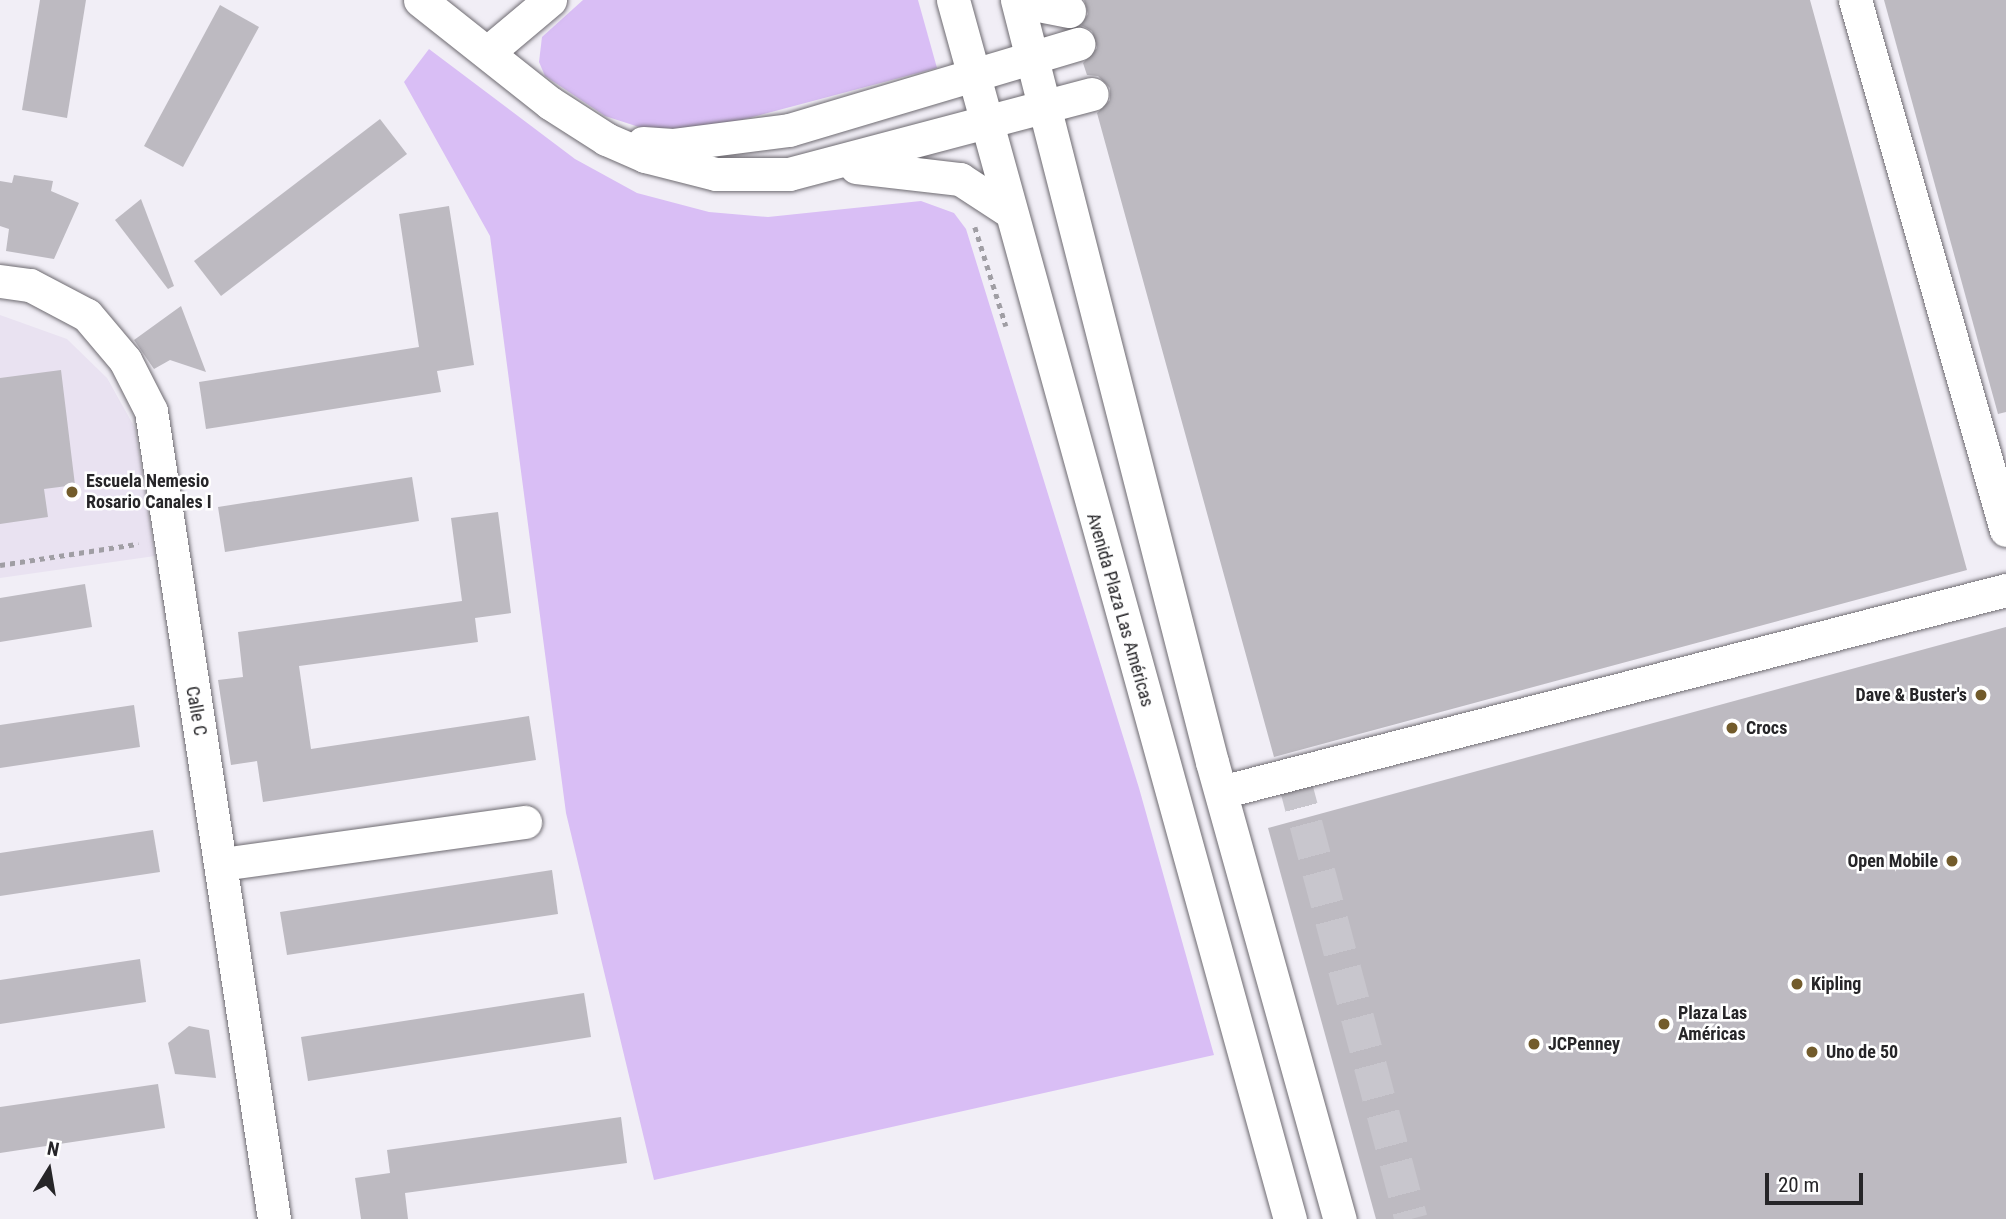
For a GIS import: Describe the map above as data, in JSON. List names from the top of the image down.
{
  "streets": {
    "street": ["Avenida Plaza Las Américas", "Calle C"]
  },
  "places": [
    "Escuela Nemesio Rosario Canales I",
    "Dave & Buster's",
    "Crocs",
    "Open Mobile",
    "Kipling",
    "Plaza Las Américas",
    "JCPenney",
    "Uno de 50"
  ],
  "scale_bar": "20 m",
  "north": "top"
}
